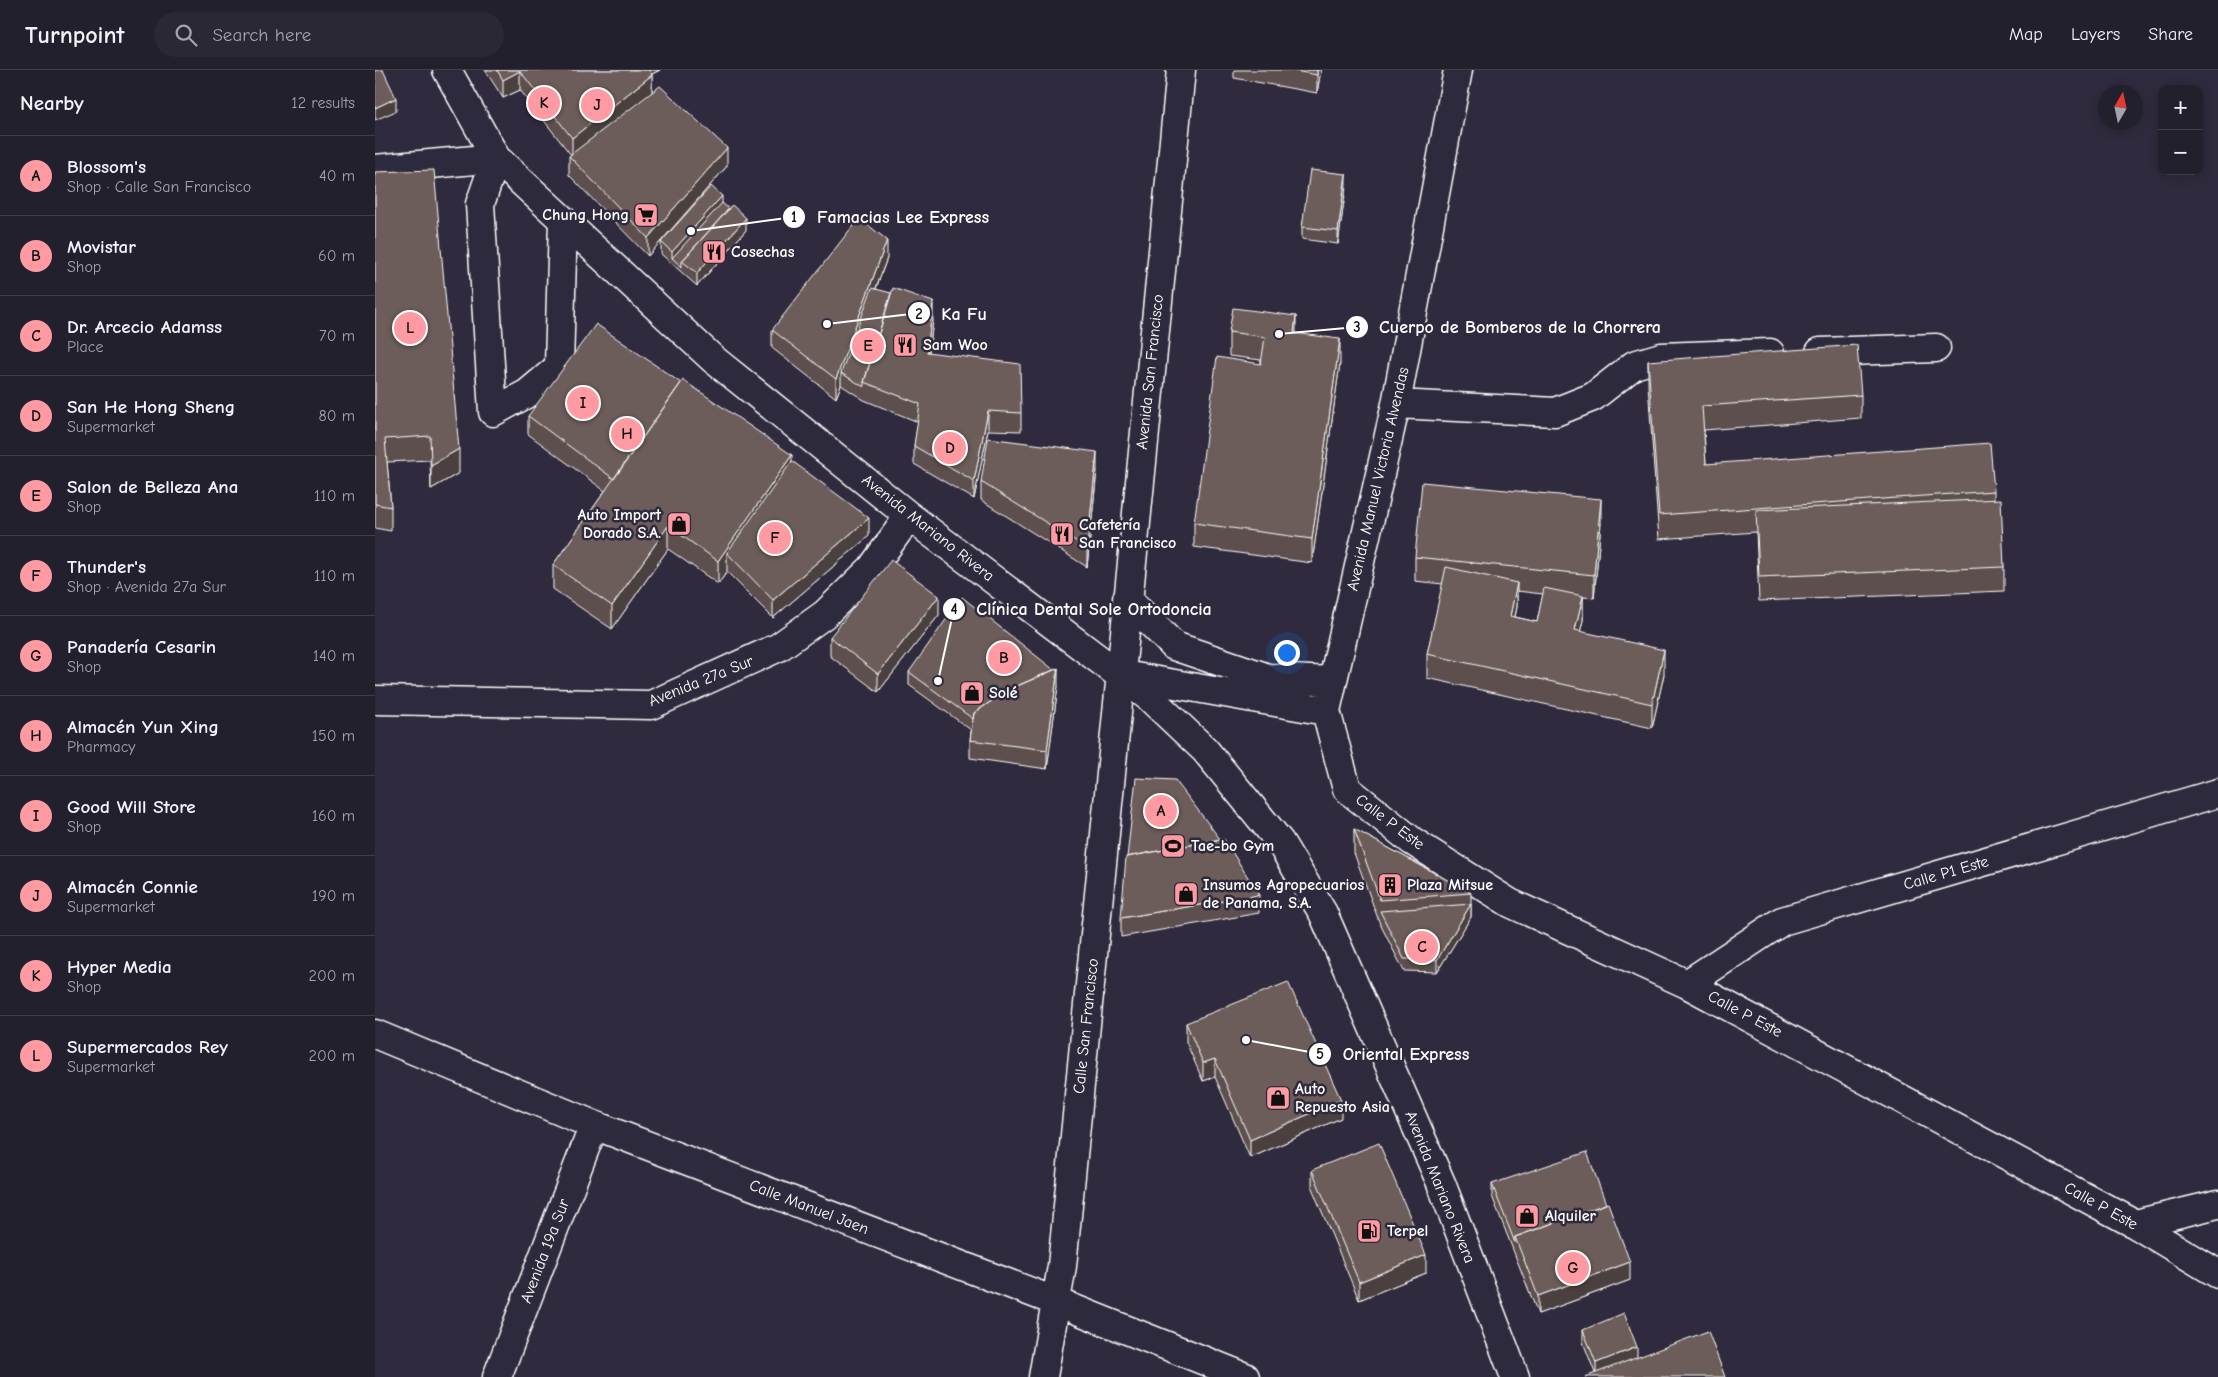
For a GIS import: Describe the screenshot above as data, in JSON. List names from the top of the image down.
{
  "streets": {
    "street": [
      "Avenida San Francisco",
      "Avenida Manuel Victoria Alvendas",
      "Avenida Mariano Rivera",
      "Avenida 27a Sur",
      "Calle P Este",
      "Calle P1 Este",
      "Calle San Francisco",
      "Calle Manuel Jaen",
      "Avenida 19a Sur"
    ]
  },
  "crossings": [
    ["Avenida San Francisco", "Avenida Mariano Rivera"],
    ["Avenida San Francisco", "Calle San Francisco"],
    ["Avenida Manuel Victoria Alvendas", "Calle P Este"],
    ["Avenida Mariano Rivera", "Avenida 27a Sur"],
    ["Avenida Mariano Rivera", "Calle San Francisco"],
    ["Calle P Este", "Calle P1 Este"],
    ["Calle San Francisco", "Calle Manuel Jaen"],
    ["Calle Manuel Jaen", "Avenida 19a Sur"]
  ],
  "places": {
    "supermarket": ["Chung Hong"],
    "other": [
      "Famacias Lee Express",
      "Ka Fu",
      "Cuerpo de Bomberos de la Chorrera",
      "Clínica Dental Sole Ortodoncia",
      "Oriental Express"
    ],
    "restaurant": ["Cosechas", "Sam Woo", "Cafetería San Francisco"],
    "shop": [
      "Auto Import Dorado S.A.",
      "Solé",
      "Insumos Agropecuarios de Panama, S.A.",
      "Auto Repuesto Asia",
      "Alquiler"
    ],
    "sports": ["Tae-bo Gym"],
    "building": ["Plaza Mitsue"],
    "fuel station": ["Terpel"]
  },
  "north": "top",
  "page": {
    "header": "Turnpoint",
    "search": "Search here",
    "nav": ["Map", "Layers", "Share"],
    "heading": ["Nearby", "12 results"],
    "map_buttons": ["+", "−"],
    "pins": [
      "K",
      "J",
      "L",
      "E",
      "I",
      "H",
      "D",
      "F",
      "B",
      "A",
      "C",
      "G"
    ],
    "list": [
      {
        "mark": "A",
        "name": "Blossom's",
        "note": "Shop · Calle San Francisco",
        "value": "40 m"
      },
      {
        "mark": "B",
        "name": "Movistar",
        "note": "Shop",
        "value": "60 m"
      },
      {
        "mark": "C",
        "name": "Dr. Arcecio Adamss",
        "note": "Place",
        "value": "70 m"
      },
      {
        "mark": "D",
        "name": "San He Hong Sheng",
        "note": "Supermarket",
        "value": "80 m"
      },
      {
        "mark": "E",
        "name": "Salon de Belleza Ana",
        "note": "Shop",
        "value": "110 m"
      },
      {
        "mark": "F",
        "name": "Thunder's",
        "note": "Shop · Avenida 27a Sur",
        "value": "110 m"
      },
      {
        "mark": "G",
        "name": "Panadería Cesarin",
        "note": "Shop",
        "value": "140 m"
      },
      {
        "mark": "H",
        "name": "Almacén Yun Xing",
        "note": "Pharmacy",
        "value": "150 m"
      },
      {
        "mark": "I",
        "name": "Good Will Store",
        "note": "Shop",
        "value": "160 m"
      },
      {
        "mark": "J",
        "name": "Almacén Connie",
        "note": "Supermarket",
        "value": "190 m"
      },
      {
        "mark": "K",
        "name": "Hyper Media",
        "note": "Shop",
        "value": "200 m"
      },
      {
        "mark": "L",
        "name": "Supermercados Rey",
        "note": "Supermarket",
        "value": "200 m"
      }
    ]
  }
}
